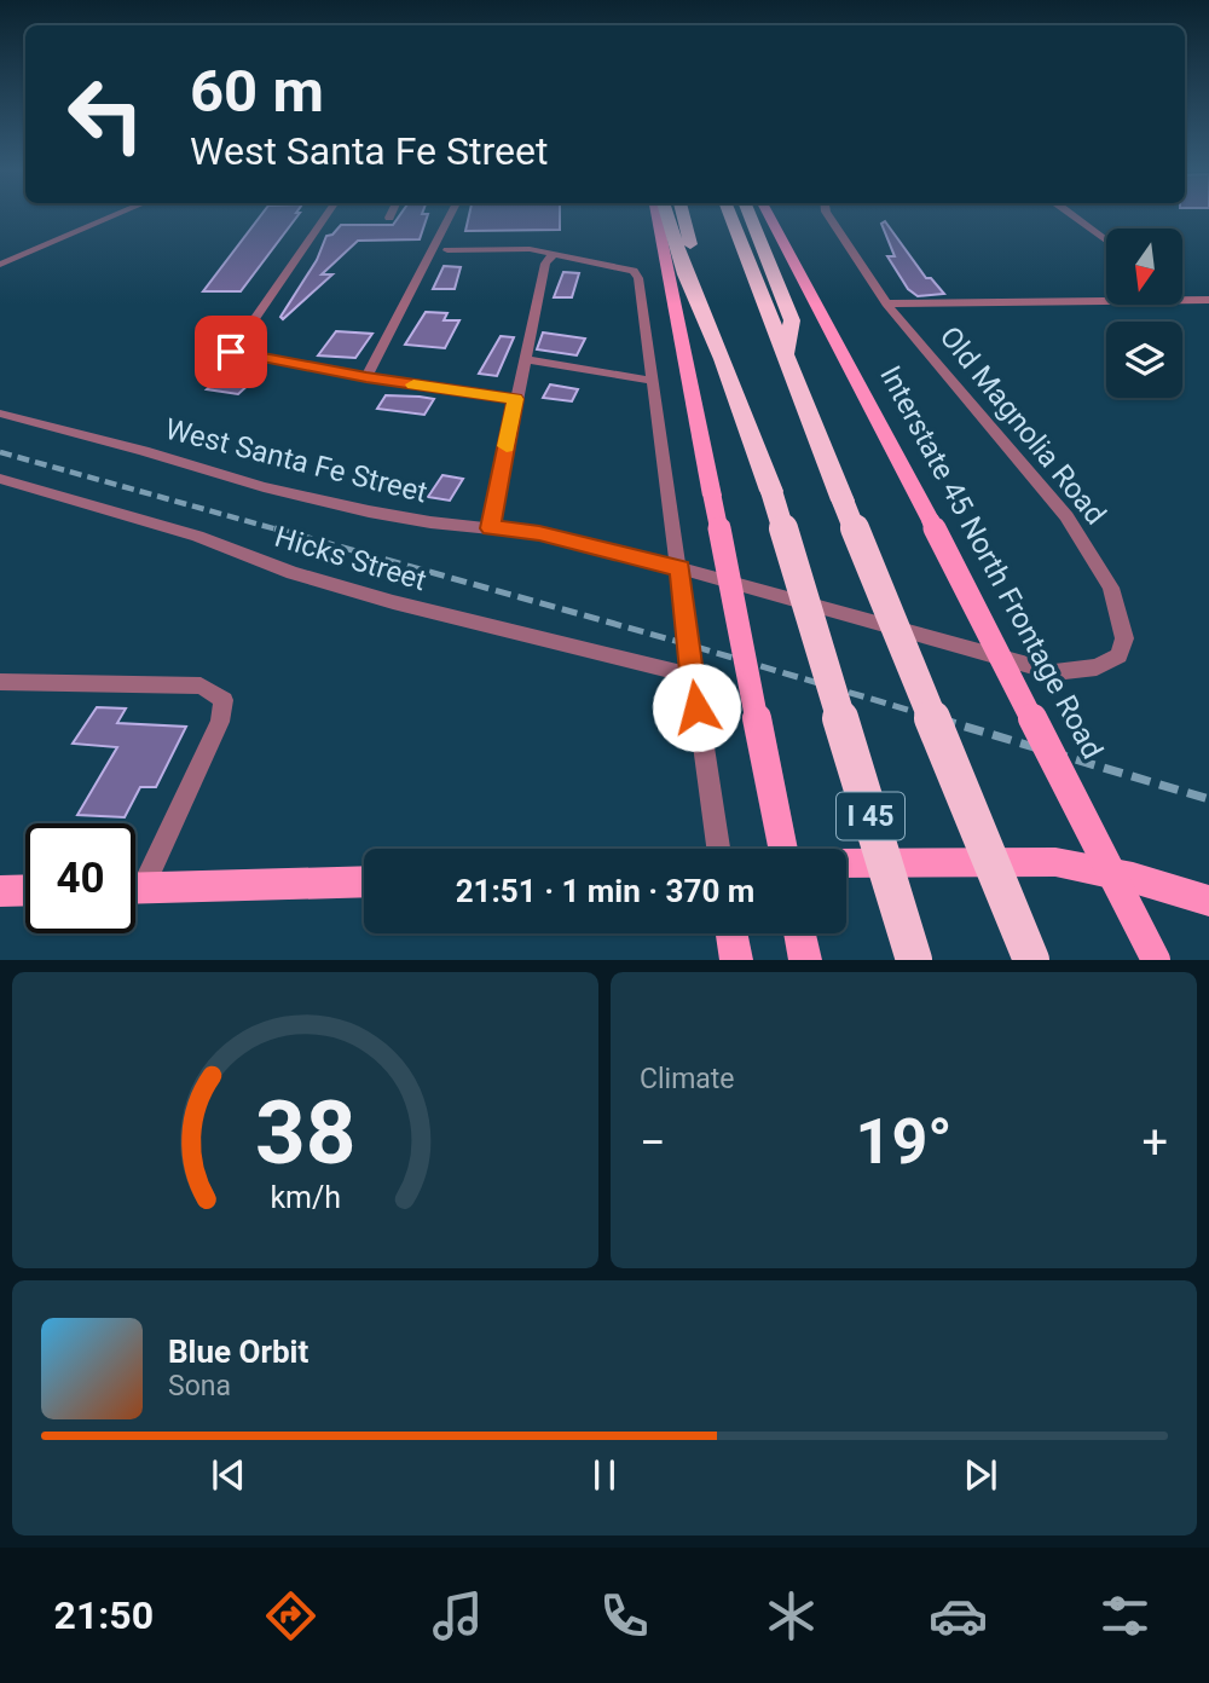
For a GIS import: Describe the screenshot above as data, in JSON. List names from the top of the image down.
{
  "streets": {
    "highway": ["I 45"],
    "main road": ["Interstate 45 North Frontage Road"],
    "street": ["Old Magnolia Road", "West Santa Fe Street", "Hicks Street"]
  },
  "crossings": [
    ["Old Magnolia Road", "West Santa Fe Street"]
  ],
  "north": "bottom",
  "page": {
    "turn": ["60 m", "West Santa Fe Street"],
    "limit": "40",
    "trip": "21:51 · 1 min · 370 m",
    "tile": "Climate",
    "heat": ["−", "19°", "+"],
    "song": ["Blue Orbit", "Sona"],
    "tabs": "21:50",
    "gauge": ["38", "km/h"]
  }
}
